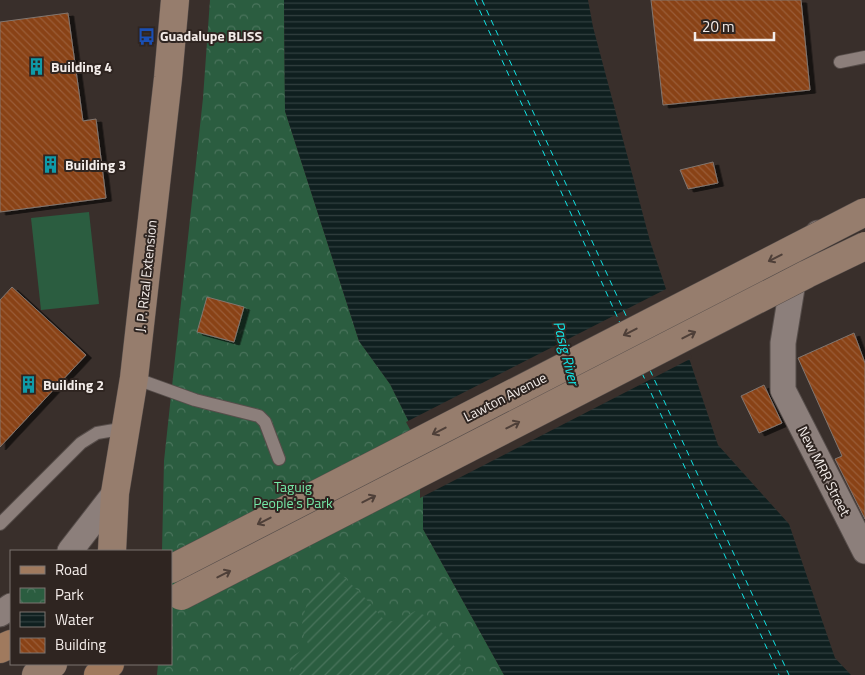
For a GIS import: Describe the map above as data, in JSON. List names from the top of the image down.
{
  "streets": {
    "main road": ["J. P. Rizal Extension", "Lawton Avenue"],
    "street": ["New MRR Street"]
  },
  "water": ["Pasig River"],
  "parks": ["Taguig People's Park"],
  "places": {
    "bus stop": ["Guadalupe BLISS"],
    "building": ["Building 4", "Building 3", "Building 2"]
  },
  "legend": [
    "Road",
    "Park",
    "Water",
    "Building"
  ],
  "scale_bar": "20 m"
}
